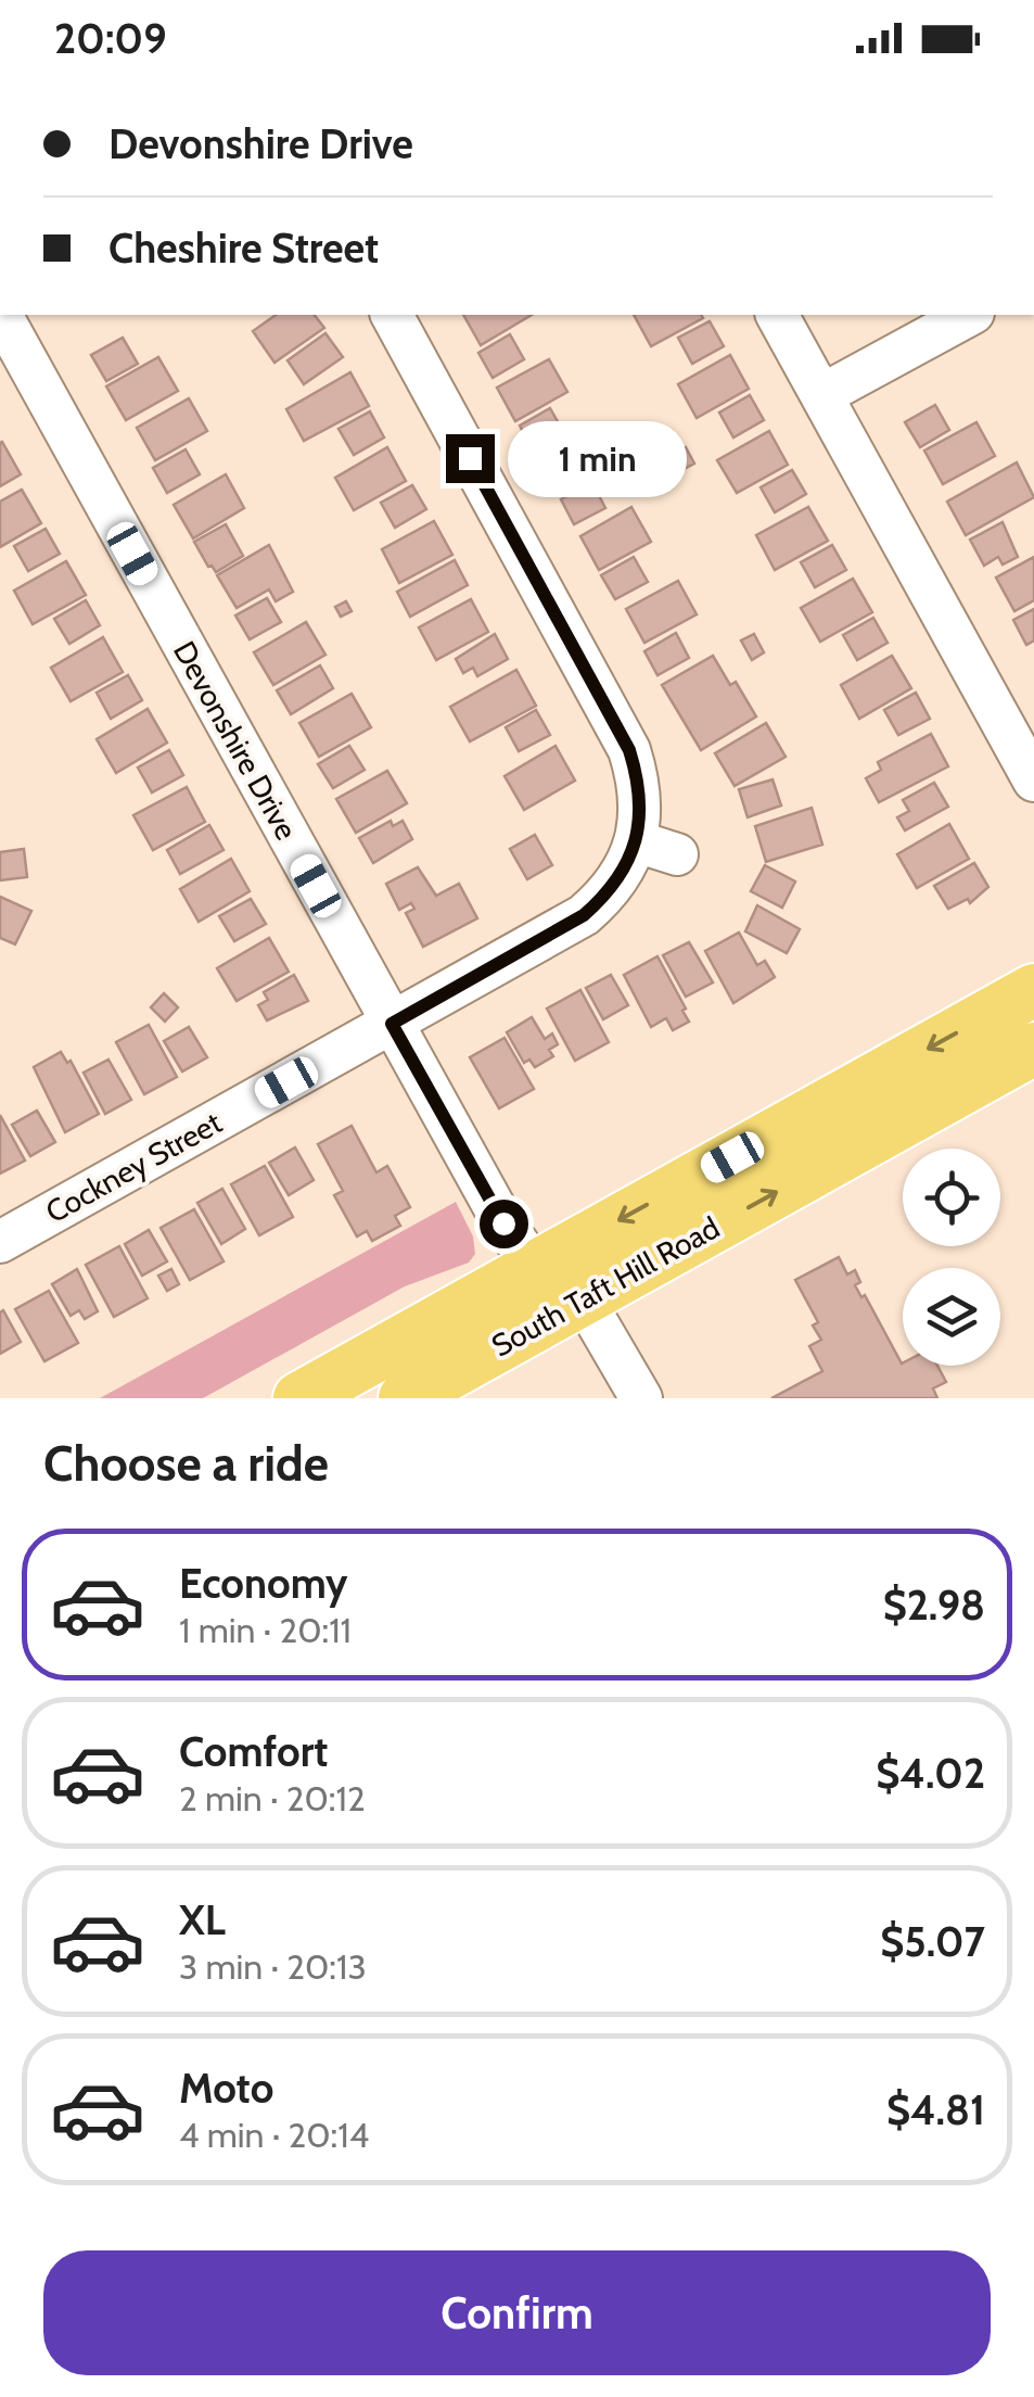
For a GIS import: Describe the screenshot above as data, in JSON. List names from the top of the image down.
{
  "streets": {
    "main road": ["South Taft Hill Road"],
    "street": ["Devonshire Drive", "Cockney Street"]
  },
  "crossings": [
    ["Devonshire Drive", "Cockney Street"],
    ["Devonshire Drive", "South Taft Hill Road"]
  ],
  "page": {
    "status": "20:09",
    "banner": ["Devonshire Drive", "Cheshire Street"],
    "bubble": "1 min",
    "heading": "Choose a ride",
    "list": [
      {
        "name": "Economy",
        "note": "1 min · 20:11",
        "value": "$2.98"
      },
      {
        "name": "Comfort",
        "note": "2 min · 20:12",
        "value": "$4.02"
      },
      {
        "name": "XL",
        "note": "3 min · 20:13",
        "value": "$5.07"
      },
      {
        "name": "Moto",
        "note": "4 min · 20:14",
        "value": "$4.81"
      }
    ],
    "buttons": "Confirm"
  }
}
